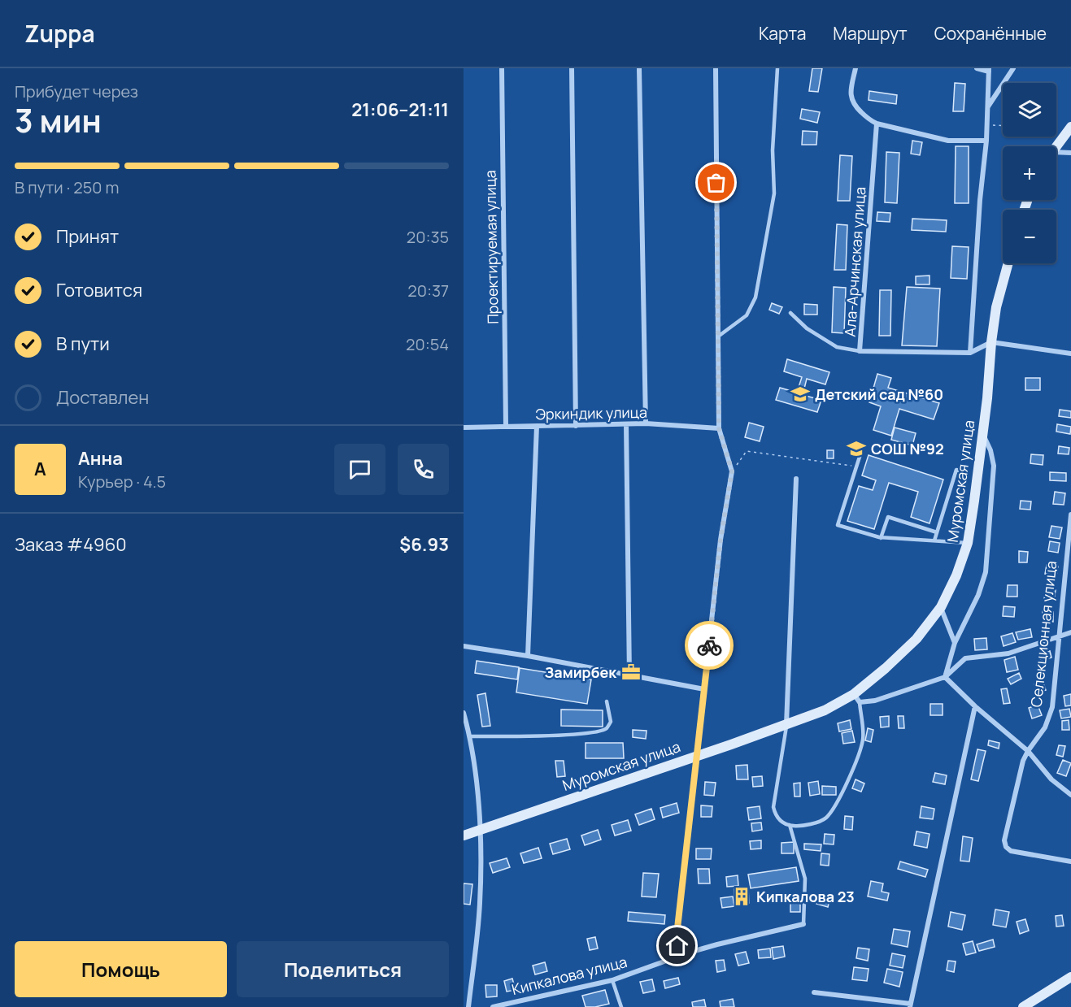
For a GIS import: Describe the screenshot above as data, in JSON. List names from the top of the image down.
{
  "streets": {
    "street": [
      "Проектируемая улица",
      "Ала-Арчинская улица",
      "Эркиндик улица",
      "Муромская улица",
      "Селекционная улица",
      "Кипкалова улица"
    ]
  },
  "crossings": [
    ["Проектируемая улица", "Эркиндик улица"],
    ["Ала-Арчинская улица", "Муромская улица"]
  ],
  "places": {
    "school or university": ["Детский сад №60", "СОШ №92"],
    "office": ["Замирбек"],
    "building": ["Кипкалова 23"]
  },
  "page": {
    "header": "Zuppa",
    "nav": ["Карта", "Маршрут", "Сохранённые"],
    "heading": ["3 мин", "Прибудет через", "21:06–21:11"],
    "panel": [
      "Анна",
      "Курьер · 4.5",
      "Заказ #4960",
      "$6.93"
    ],
    "map_buttons": ["+", "−"],
    "bar": "В пути · 250 m",
    "list": [
      ["Принят", "20:35"],
      ["Готовится", "20:37"],
      ["В пути", "20:54"],
      "Доставлен"
    ],
    "round": "А",
    "buttons": ["Помощь", "Поделиться"]
  }
}
